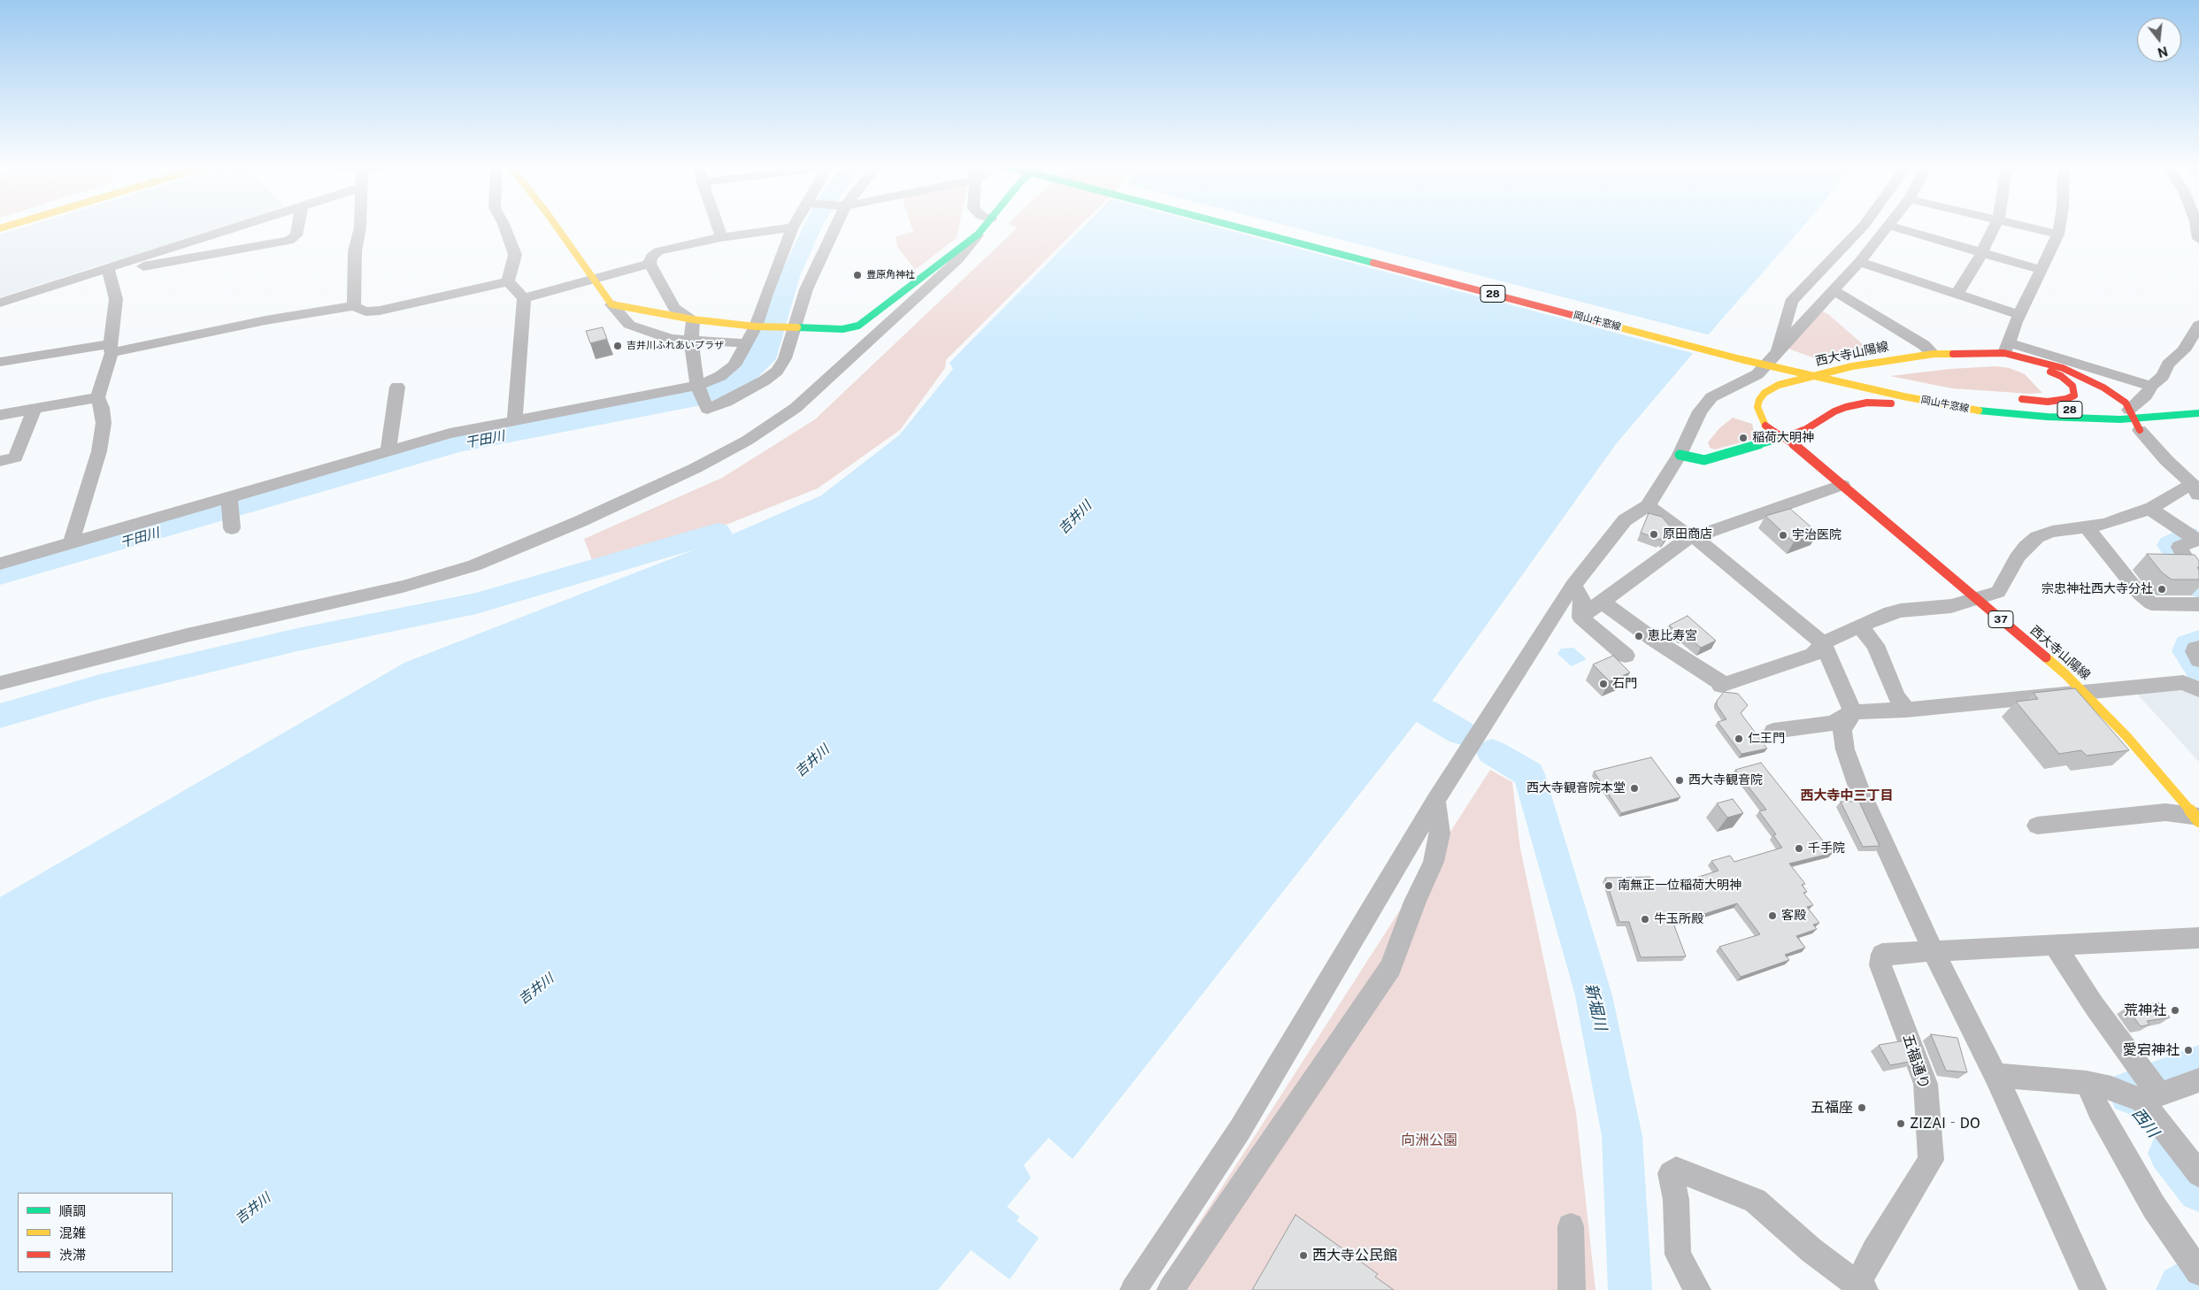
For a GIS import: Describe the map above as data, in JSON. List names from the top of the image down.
{
  "streets": {
    "main road": [
      "28",
      "岡山牛窓線",
      "西大寺山陽線",
      "37"
    ],
    "street": ["五福通り"]
  },
  "crossings": [
    ["岡山牛窓線", "西大寺山陽線"]
  ],
  "districts": ["西大寺中三丁目"],
  "water": [
    "干田川",
    "吉井川",
    "新堀川",
    "西川"
  ],
  "parks": ["向洲公園"],
  "places": [
    "豊原角神社",
    "吉井川ふれあいプラザ",
    "稲荷大明神",
    "原田商店",
    "宇治医院",
    "宗忠神社西大寺分社",
    "恵比寿宮",
    "石門",
    "仁王門",
    "西大寺観音院",
    "西大寺観音院本堂",
    "千手院",
    "南無正一位稲荷大明神",
    "客殿",
    "牛玉所殿",
    "荒神社",
    "愛宕神社",
    "五福座",
    "ZIZAI‐DO",
    "西大寺公民館"
  ],
  "legend": ["順調", "混雑", "渋滞"],
  "north": "bottom"
}
